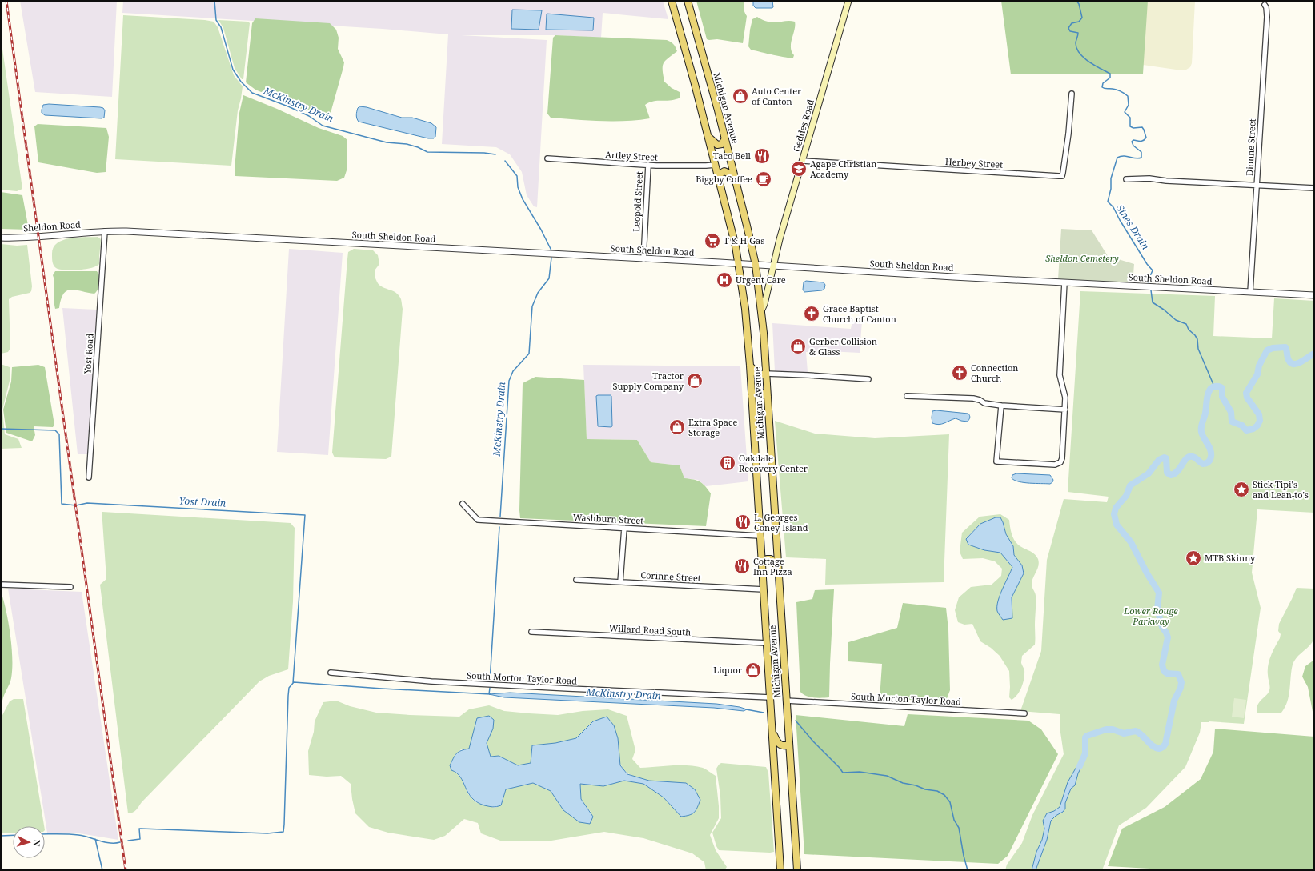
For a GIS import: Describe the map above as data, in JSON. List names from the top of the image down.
{
  "streets": {
    "main road": ["Michigan Avenue", "Geddes Road"],
    "street": [
      "Dionne Street",
      "Artley Street",
      "Herbey Street",
      "Leopold Street",
      "Sheldon Road",
      "South Sheldon Road",
      "Yost Road",
      "Washburn Street",
      "Corinne Street",
      "Willard Road South",
      "South Morton Taylor Road"
    ]
  },
  "crossings": [
    ["Michigan Avenue", "Geddes Road"],
    ["Michigan Avenue", "Artley Street"],
    ["Michigan Avenue", "South Sheldon Road"],
    ["Michigan Avenue", "Washburn Street"],
    ["Michigan Avenue", "Corinne Street"],
    ["Michigan Avenue", "Willard Road South"],
    ["Michigan Avenue", "South Morton Taylor Road"],
    ["Geddes Road", "Herbey Street"],
    ["Geddes Road", "South Sheldon Road"],
    ["Dionne Street", "South Sheldon Road"],
    ["Artley Street", "Leopold Street"],
    ["Leopold Street", "South Sheldon Road"],
    ["Sheldon Road", "South Sheldon Road"],
    ["Sheldon Road", "Yost Road"],
    ["South Sheldon Road", "Yost Road"]
  ],
  "water": ["McKinstry Drain", "Sines Drain", "Yost Drain"],
  "parks": ["Sheldon Cemetery", "Lower Rouge Parkway"],
  "places": {
    "shop": [
      "Auto Center of Canton",
      "Gerber Collision & Glass",
      "Tractor Supply Company",
      "Extra Space Storage",
      "Liquor"
    ],
    "restaurant": ["Taco Bell", "L. Georges Coney Island", "Cottage Inn Pizza"],
    "school or university": ["Agape Christian Academy"],
    "cafe": ["Biggby Coffee"],
    "supermarket": ["T & H Gas"],
    "hospital": ["Urgent Care"],
    "church": ["Grace Baptist Church of Canton", "Connection Church"],
    "building": ["Oakdale Recovery Center"],
    "place": ["Stick Tipi's and Lean-to's", "MTB Skinny"]
  },
  "north": "right"
}
